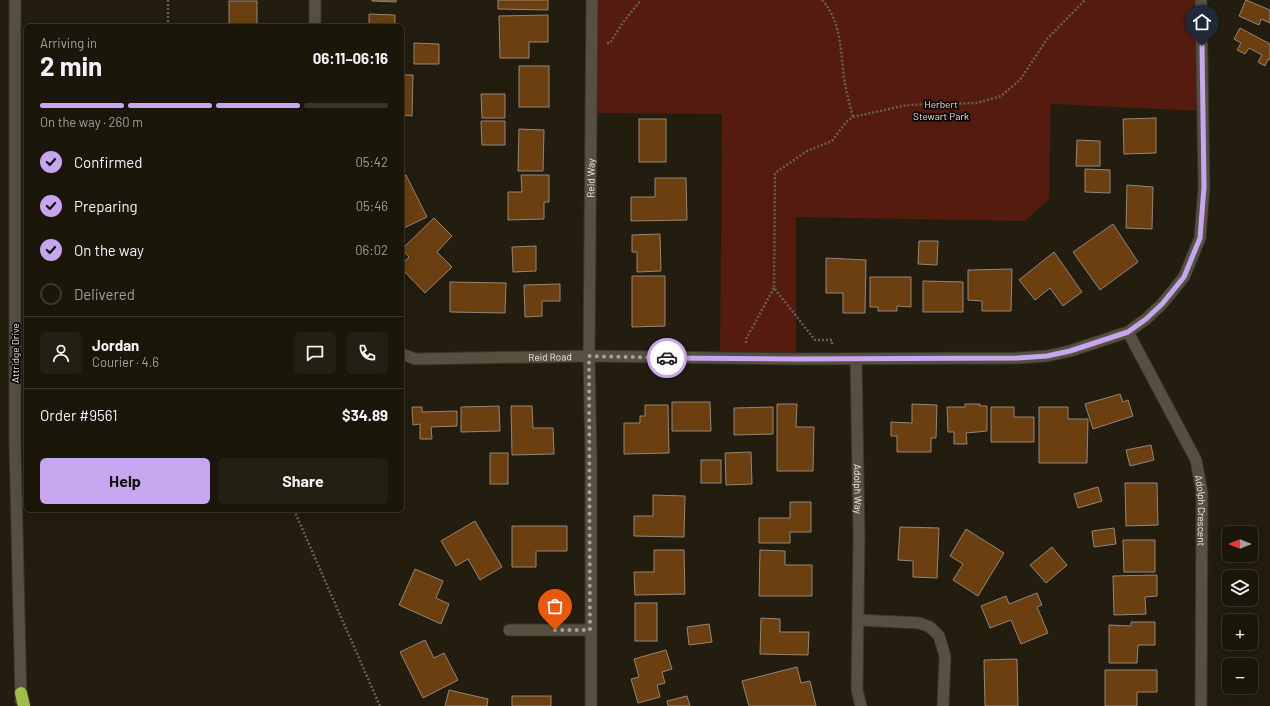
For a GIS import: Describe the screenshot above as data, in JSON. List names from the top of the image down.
{
  "streets": {
    "street": [
      "Reid Way",
      "Attridge Drive",
      "Reid Road",
      "Adolph Way",
      "Adolph Crescent"
    ]
  },
  "crossings": [
    ["Reid Way", "Reid Road"],
    ["Reid Road", "Adolph Way"],
    ["Reid Road", "Adolph Crescent"]
  ],
  "parks": ["Herbert Stewart Park"],
  "north": "left",
  "page": {
    "heading": ["2 min", "Arriving in", "06:11–06:16"],
    "panel": [
      "Jordan",
      "Courier · 4.6",
      "Order #9561",
      "$34.89"
    ],
    "bar": "On the way · 260 m",
    "list": [
      ["Confirmed", "05:42"],
      ["Preparing", "05:46"],
      ["On the way", "06:02"],
      "Delivered"
    ],
    "buttons": ["Help", "Share"],
    "map_buttons": ["+", "−"]
  }
}
